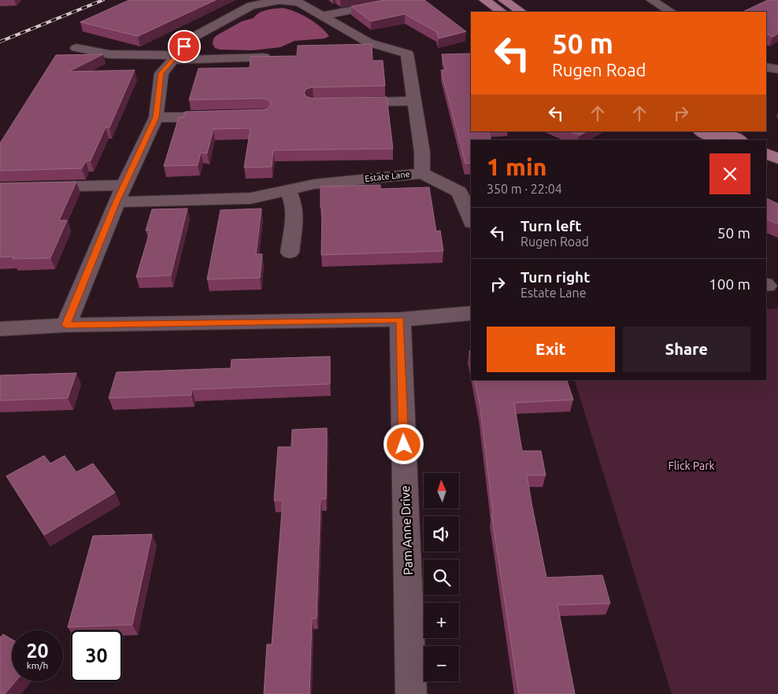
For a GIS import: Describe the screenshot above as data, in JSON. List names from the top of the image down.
{
  "streets": {
    "street": ["Estate Lane", "Pam Anne Drive"]
  },
  "parks": ["Flick Park"],
  "north": "top",
  "page": {
    "turn": ["50 m", "Rugen Road"],
    "heading": ["1 min", "350 m · 22:04"],
    "list": [
      {
        "name": "Turn left",
        "note": "Rugen Road",
        "value": "50 m"
      },
      {
        "name": "Turn right",
        "note": "Estate Lane",
        "value": "100 m"
      }
    ],
    "buttons": ["Exit", "Share"],
    "map_buttons": ["+", "−"],
    "speed": "20 km/h",
    "limit": "30"
  }
}
